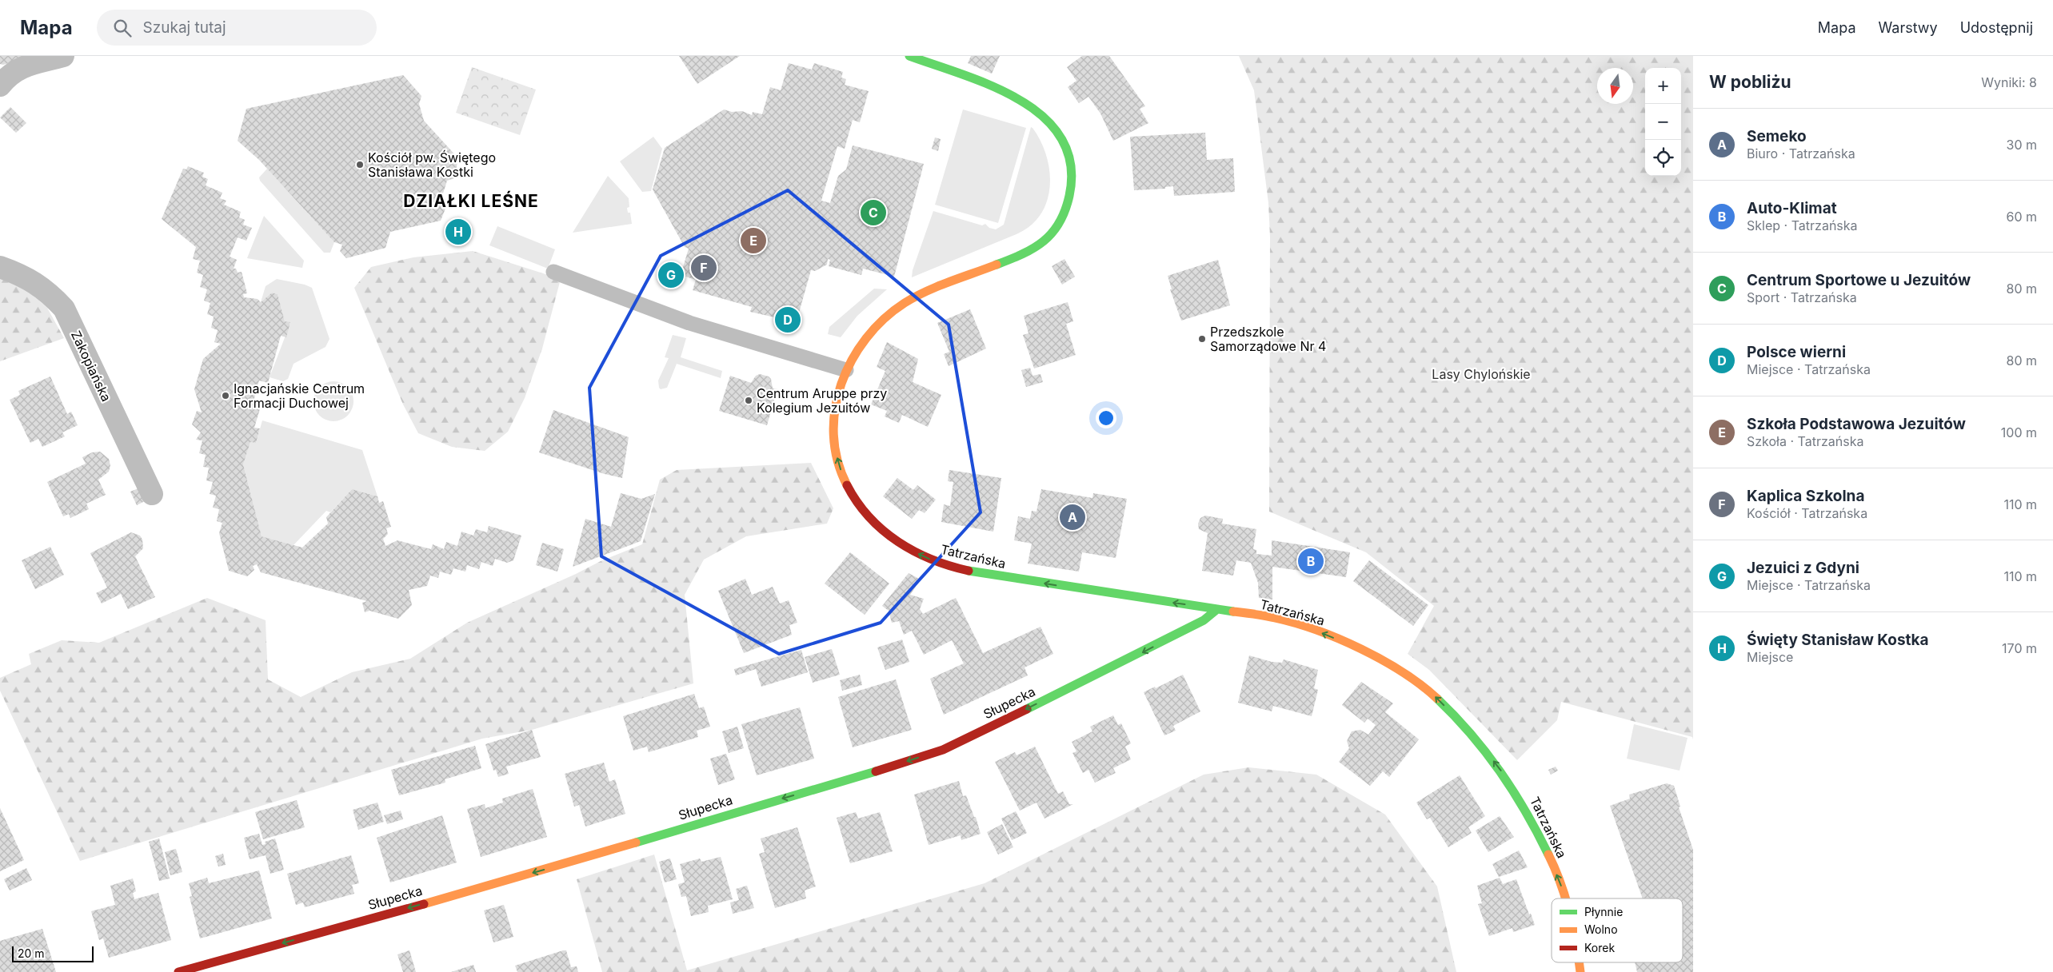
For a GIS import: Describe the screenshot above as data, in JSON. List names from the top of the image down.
{
  "streets": {
    "street": ["Zakopiańska", "Tatrzańska", "Słupecka"]
  },
  "crossings": [
    ["Tatrzańska", "Słupecka"]
  ],
  "one_way": ["Tatrzańska", "Słupecka"],
  "districts": ["DZIAŁKI LEŚNE"],
  "parks": ["Lasy Chylońskie"],
  "places": [
    "Kościół pw. Świętego Stanisława Kostki",
    "Przedszkole Samorządowe Nr 4",
    "Ignacjańskie Centrum Formacji Duchowej",
    "Centrum Aruppe przy Kolegium Jezuitów"
  ],
  "legend": ["Płynnie", "Wolno", "Korek"],
  "scale_bar": "20 m",
  "north": "bottom",
  "page": {
    "header": "Mapa",
    "search": "Szukaj tutaj",
    "nav": ["Mapa", "Warstwy", "Udostępnij"],
    "heading": ["W pobliżu", "Wyniki: 8"],
    "map_buttons": ["+", "−"],
    "list": [
      {
        "mark": "A",
        "name": "Semeko",
        "note": "Biuro · Tatrzańska",
        "value": "30 m"
      },
      {
        "mark": "B",
        "name": "Auto-Klimat",
        "note": "Sklep · Tatrzańska",
        "value": "60 m"
      },
      {
        "mark": "C",
        "name": "Centrum Sportowe u Jezuitów",
        "note": "Sport · Tatrzańska",
        "value": "80 m"
      },
      {
        "mark": "D",
        "name": "Polsce wierni",
        "note": "Miejsce · Tatrzańska",
        "value": "80 m"
      },
      {
        "mark": "E",
        "name": "Szkoła Podstawowa Jezuitów",
        "note": "Szkoła · Tatrzańska",
        "value": "100 m"
      },
      {
        "mark": "F",
        "name": "Kaplica Szkolna",
        "note": "Kościół · Tatrzańska",
        "value": "110 m"
      },
      {
        "mark": "G",
        "name": "Jezuici z Gdyni",
        "note": "Miejsce · Tatrzańska",
        "value": "110 m"
      },
      {
        "mark": "H",
        "name": "Święty Stanisław Kostka",
        "note": "Miejsce",
        "value": "170 m"
      }
    ],
    "pins": [
      "C",
      "H",
      "E",
      "F",
      "G",
      "D",
      "A",
      "B"
    ],
    "scale": "20 m"
  }
}
